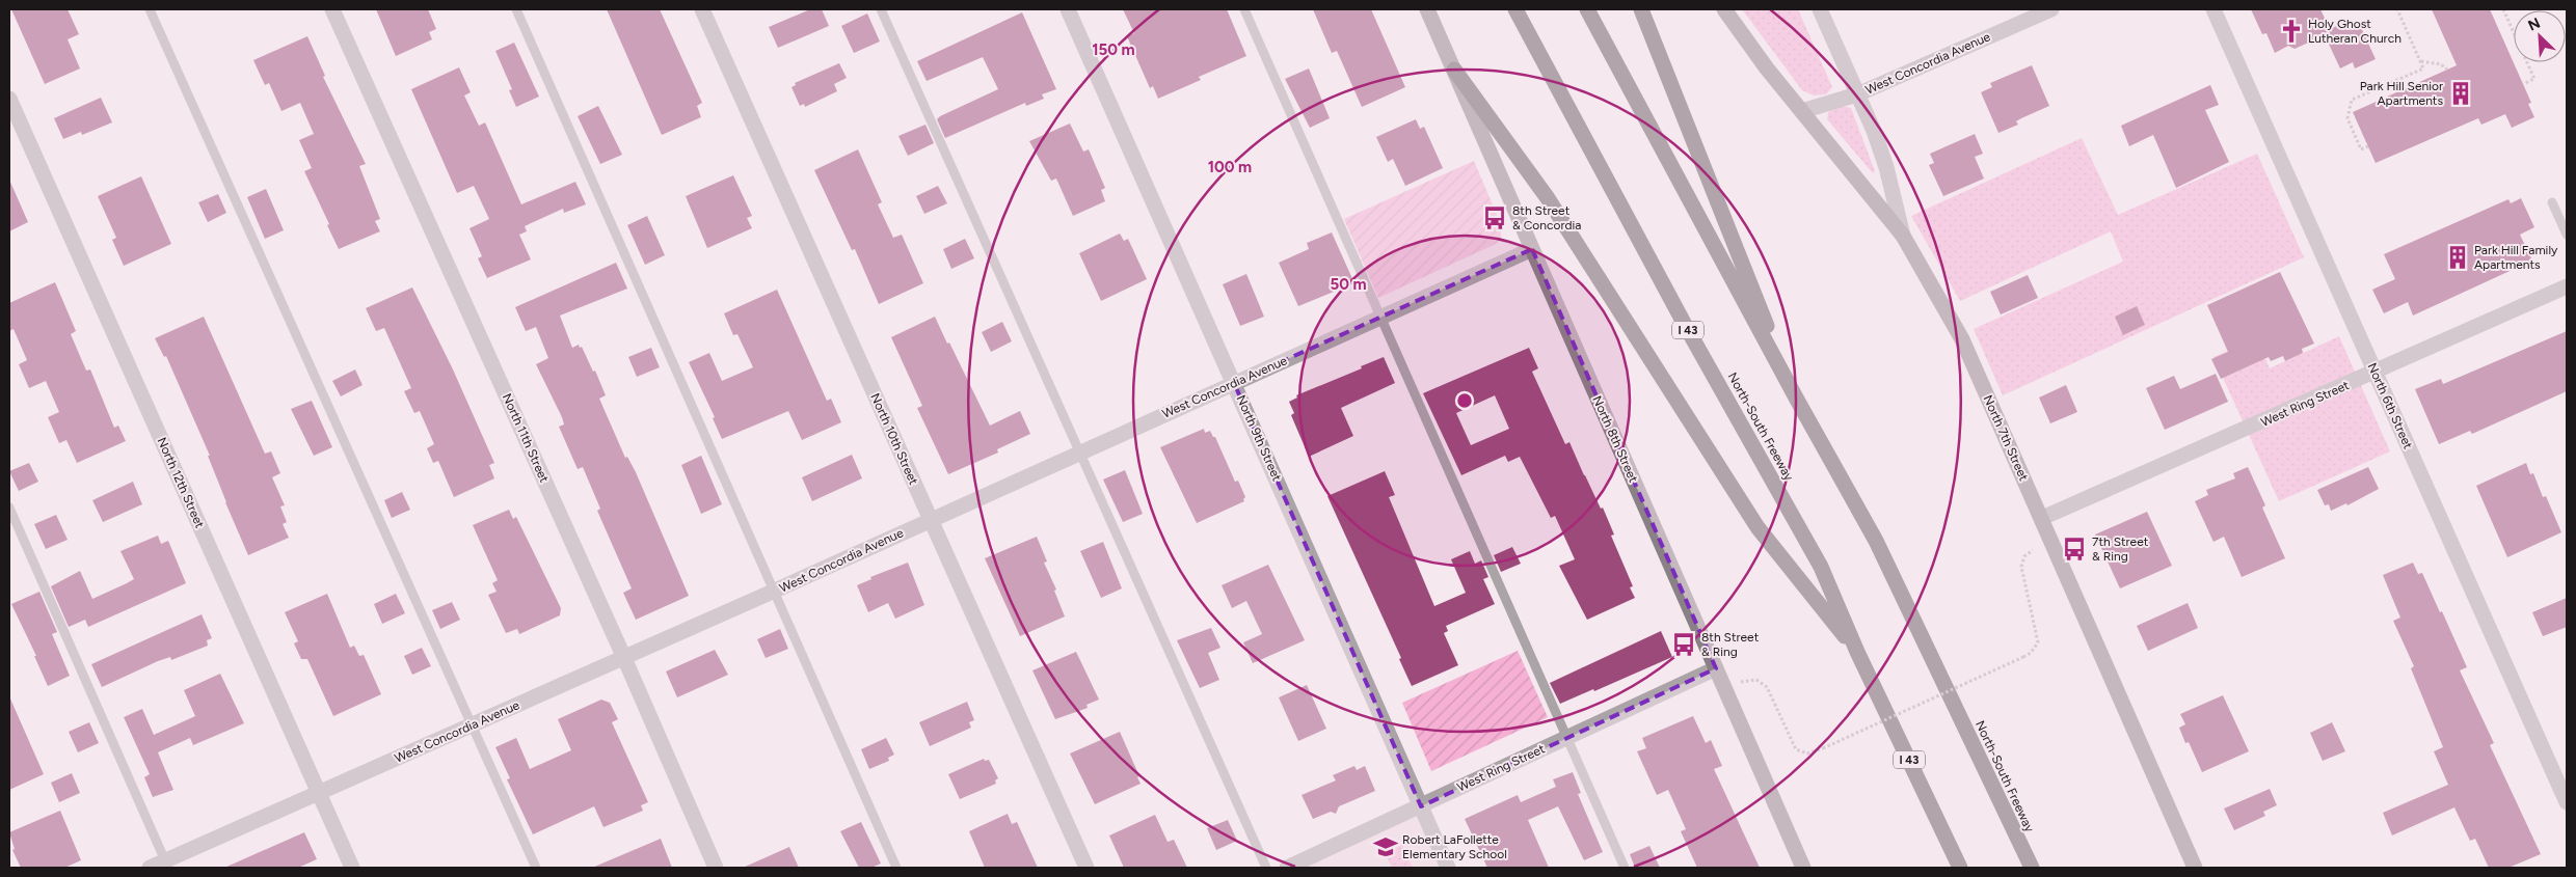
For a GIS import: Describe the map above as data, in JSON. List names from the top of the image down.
{
  "streets": {
    "highway": ["I 43", "North-South Freeway"],
    "street": [
      "West Concordia Avenue",
      "West Ring Street",
      "North 6th Street",
      "North 11th Street",
      "North 9th Street",
      "North 7th Street",
      "North 10th Street",
      "North 8th Street",
      "North 12th Street"
    ]
  },
  "crossings": [
    ["West Concordia Avenue", "North 11th Street"],
    ["West Concordia Avenue", "North 9th Street"],
    ["West Concordia Avenue", "North 7th Street"],
    ["West Concordia Avenue", "North 10th Street"],
    ["West Concordia Avenue", "North 8th Street"],
    ["West Concordia Avenue", "North 12th Street"],
    ["West Ring Street", "North 6th Street"],
    ["West Ring Street", "North 9th Street"],
    ["West Ring Street", "North 7th Street"],
    ["West Ring Street", "North 8th Street"]
  ],
  "places": {
    "church": ["Holy Ghost Lutheran Church"],
    "building": ["Park Hill Senior Apartments", "Park Hill Family Apartments"],
    "bus stop": ["8th Street & Concordia", "7th Street & Ring", "8th Street & Ring"],
    "school or university": ["Robert LaFollette Elementary School"]
  },
  "north": "top left",
  "rings": ["150 m", "100 m", "50 m"]
}
